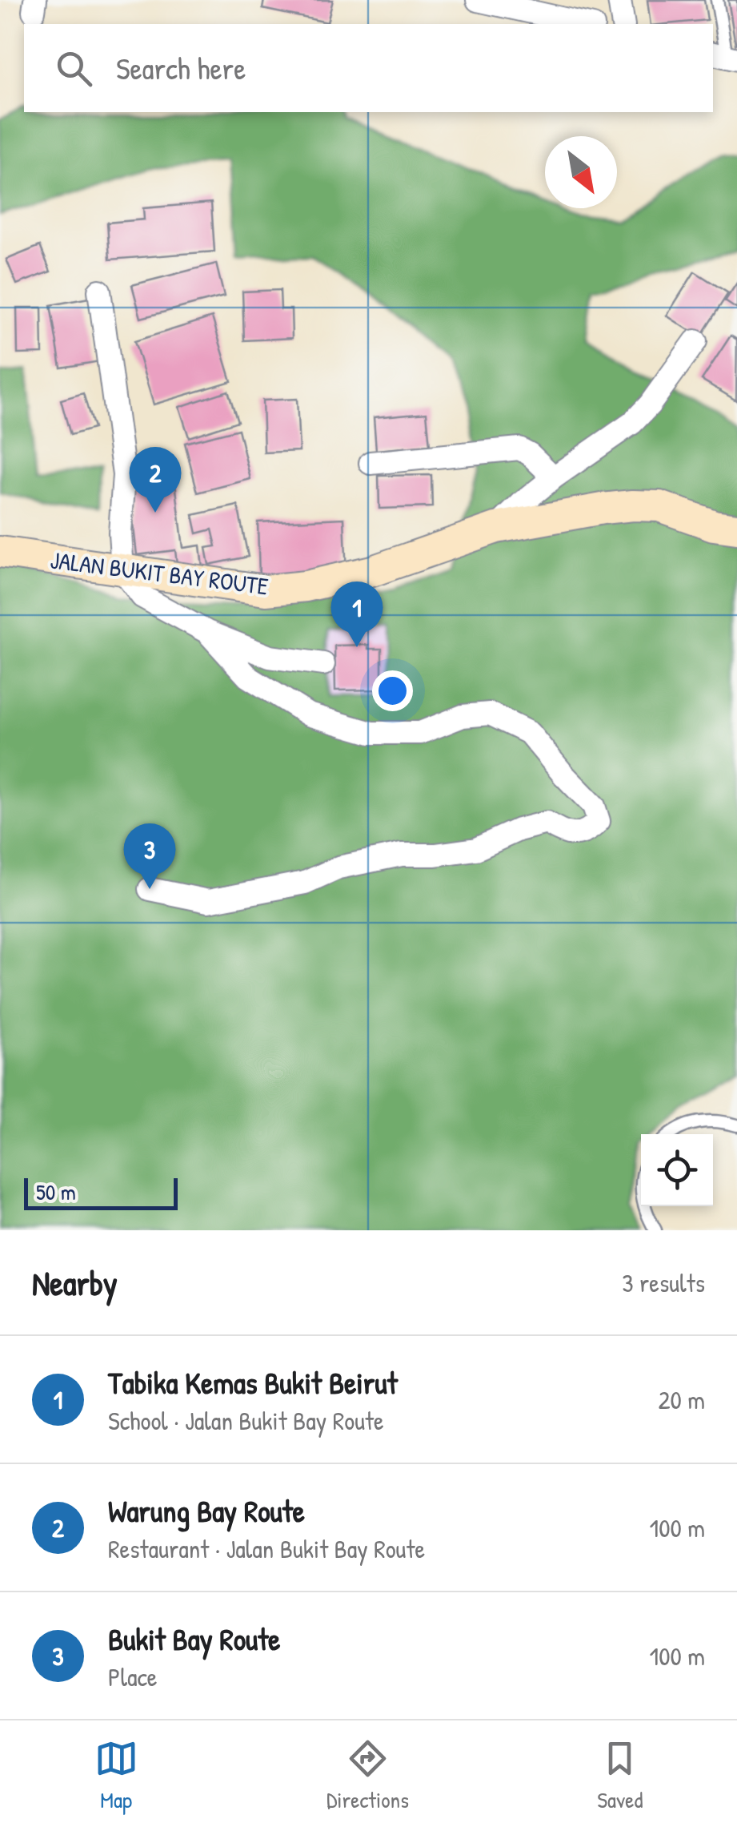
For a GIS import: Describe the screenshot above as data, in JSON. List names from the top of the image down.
{
  "streets": {
    "street": ["JALAN BUKIT BAY ROUTE"]
  },
  "scale_bar": "50 m",
  "north": "bottom right",
  "page": {
    "search": "Search here",
    "pins": ["2", "1", "3"],
    "scale": "50 m",
    "heading": ["Nearby", "3 results"],
    "list": [
      {
        "mark": "1",
        "name": "Tabika Kemas Bukit Beirut",
        "note": "School · Jalan Bukit Bay Route",
        "value": "20 m"
      },
      {
        "mark": "2",
        "name": "Warung Bay Route",
        "note": "Restaurant · Jalan Bukit Bay Route",
        "value": "100 m"
      },
      {
        "mark": "3",
        "name": "Bukit Bay Route",
        "note": "Place",
        "value": "100 m"
      }
    ],
    "nav": ["Map", "Directions", "Saved"]
  }
}
